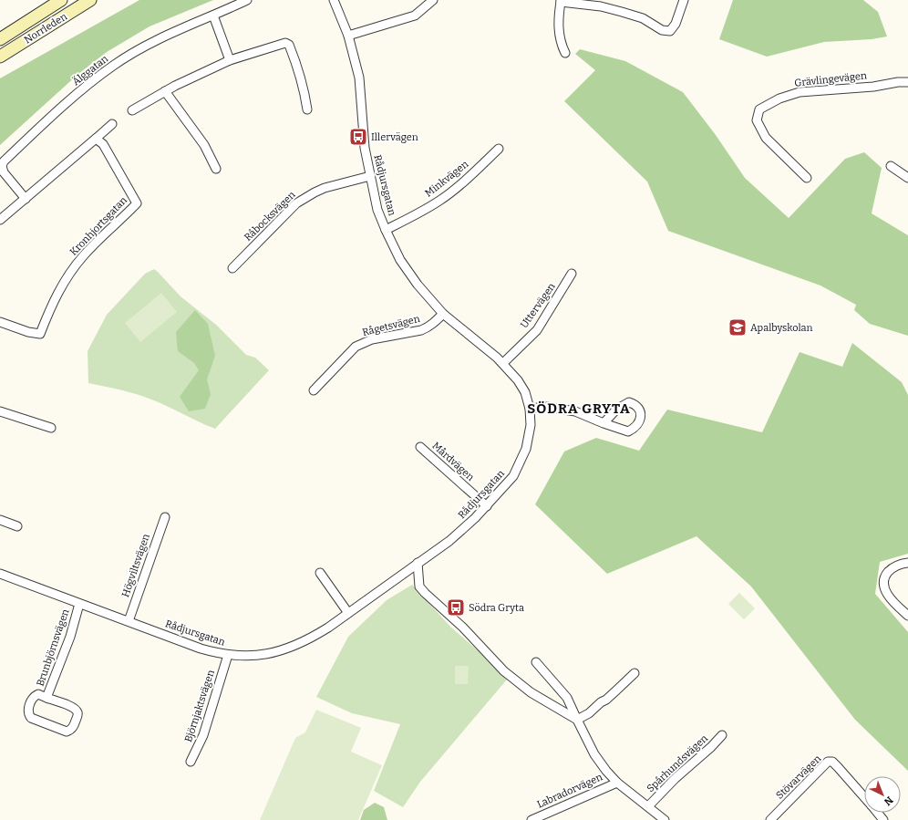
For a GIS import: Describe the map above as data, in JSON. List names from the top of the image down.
{
  "streets": {
    "main road": ["Norrleden"],
    "street": [
      "Älggatan",
      "Grävlingevägen",
      "Minkvägen",
      "Rådjursgatan",
      "Råbocksvägen",
      "Kronhjortsgatan",
      "Uttervägen",
      "Rågetsvägen",
      "Mårdvägen",
      "Högviltsvägen",
      "Brunbjörnsvägen",
      "Björnjaktsvägen",
      "Spårhundsvägen",
      "Stövarvägen",
      "Labradorvägen"
    ]
  },
  "crossings": [
    ["Minkvägen", "Rådjursgatan"],
    ["Rådjursgatan", "Råbocksvägen"],
    ["Rådjursgatan", "Uttervägen"],
    ["Rådjursgatan", "Rågetsvägen"],
    ["Rådjursgatan", "Mårdvägen"],
    ["Rådjursgatan", "Högviltsvägen"],
    ["Rådjursgatan", "Brunbjörnsvägen"],
    ["Rådjursgatan", "Björnjaktsvägen"]
  ],
  "districts": ["SÖDRA GRYTA"],
  "places": {
    "bus stop": ["Illervägen", "Södra Gryta"],
    "school or university": ["Apalbyskolan"]
  },
  "north": "bottom right"
}
